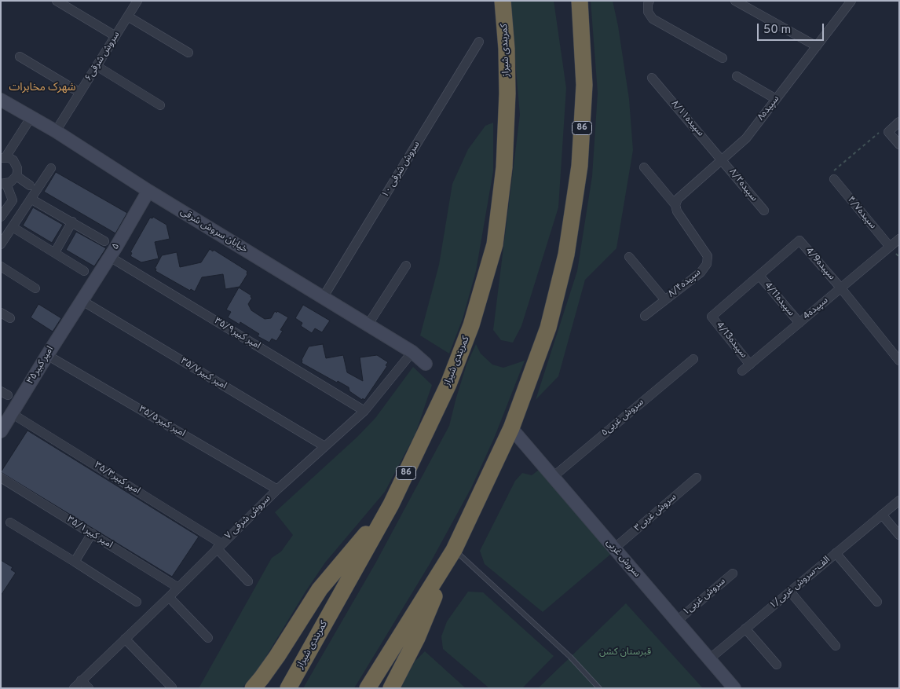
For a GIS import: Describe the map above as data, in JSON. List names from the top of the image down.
{
  "streets": {
    "highway": ["کمربندی شیراز", "86"],
    "street": [
      "سروش شرقی۶",
      "سپیده۸",
      "سپیده۸/۱۱",
      "سروش شرقی ۱۰",
      "سپیده۸/۲",
      "سپیده۴/۷",
      "خیابان سروش شرقی",
      "۵",
      "4/9سپیده",
      "سپیده۸/۴",
      "4/11سپیده",
      "4سپیده",
      "امیر کبیر۳۵/۹",
      "4/13سپیده",
      "امیر کبیر۳۵",
      "امیر کبیر۳۵/۷",
      "سروش غربی۵",
      "امیر کبیر۳۵/۵",
      "امیر کبیر۳۵/۳",
      "سروش غربی۳",
      "سروش شرقی ۷",
      "امیر کبیر۳۵/۱",
      "سروش غربی",
      "۱/الف-سروش غربی",
      "سروش غربی۱"
    ]
  },
  "crossings": [
    ["سروش شرقی۶", "خیابان سروش شرقی"],
    ["سپیده۸", "سپیده۸/۱۱"],
    ["سپیده۸", "سپیده۸/۲"],
    ["سپیده۸", "سپیده۸/۴"],
    ["سپیده۸/۱۱", "سپیده۸/۲"],
    ["86", "سروش غربی"],
    ["سروش شرقی ۱۰", "خیابان سروش شرقی"],
    ["سپیده۴/۷", "4سپیده"],
    ["خیابان سروش شرقی", "۵"],
    ["خیابان سروش شرقی", "سروش شرقی ۷"],
    ["۵", "امیر کبیر۳۵/۹"],
    ["۵", "امیر کبیر۳۵"],
    ["۵", "امیر کبیر۳۵/۷"],
    ["4/9سپیده", "4/11سپیده"],
    ["4/9سپیده", "4سپیده"],
    ["4/9سپیده", "4/13سپیده"],
    ["4/11سپیده", "4سپیده"],
    ["4/11سپیده", "4/13سپیده"],
    ["4سپیده", "4/13سپیده"],
    ["امیر کبیر۳۵/۹", "سروش شرقی ۷"],
    ["امیر کبیر۳۵", "امیر کبیر۳۵/۷"],
    ["امیر کبیر۳۵", "امیر کبیر۳۵/۵"],
    ["امیر کبیر۳۵", "امیر کبیر۳۵/۳"],
    ["امیر کبیر۳۵/۷", "سروش شرقی ۷"],
    ["سروش غربی۵", "سروش غربی"],
    ["امیر کبیر۳۵/۵", "سروش شرقی ۷"],
    ["امیر کبیر۳۵/۳", "سروش شرقی ۷"],
    ["سروش غربی۳", "سروش غربی"],
    ["سروش شرقی ۷", "امیر کبیر۳۵/۱"],
    ["سروش غربی", "۱/الف-سروش غربی"],
    ["سروش غربی", "سروش غربی۱"]
  ],
  "districts": ["شهرک مخابرات"],
  "parks": ["قبرستان کشن"],
  "scale_bar": "50 m"
}
